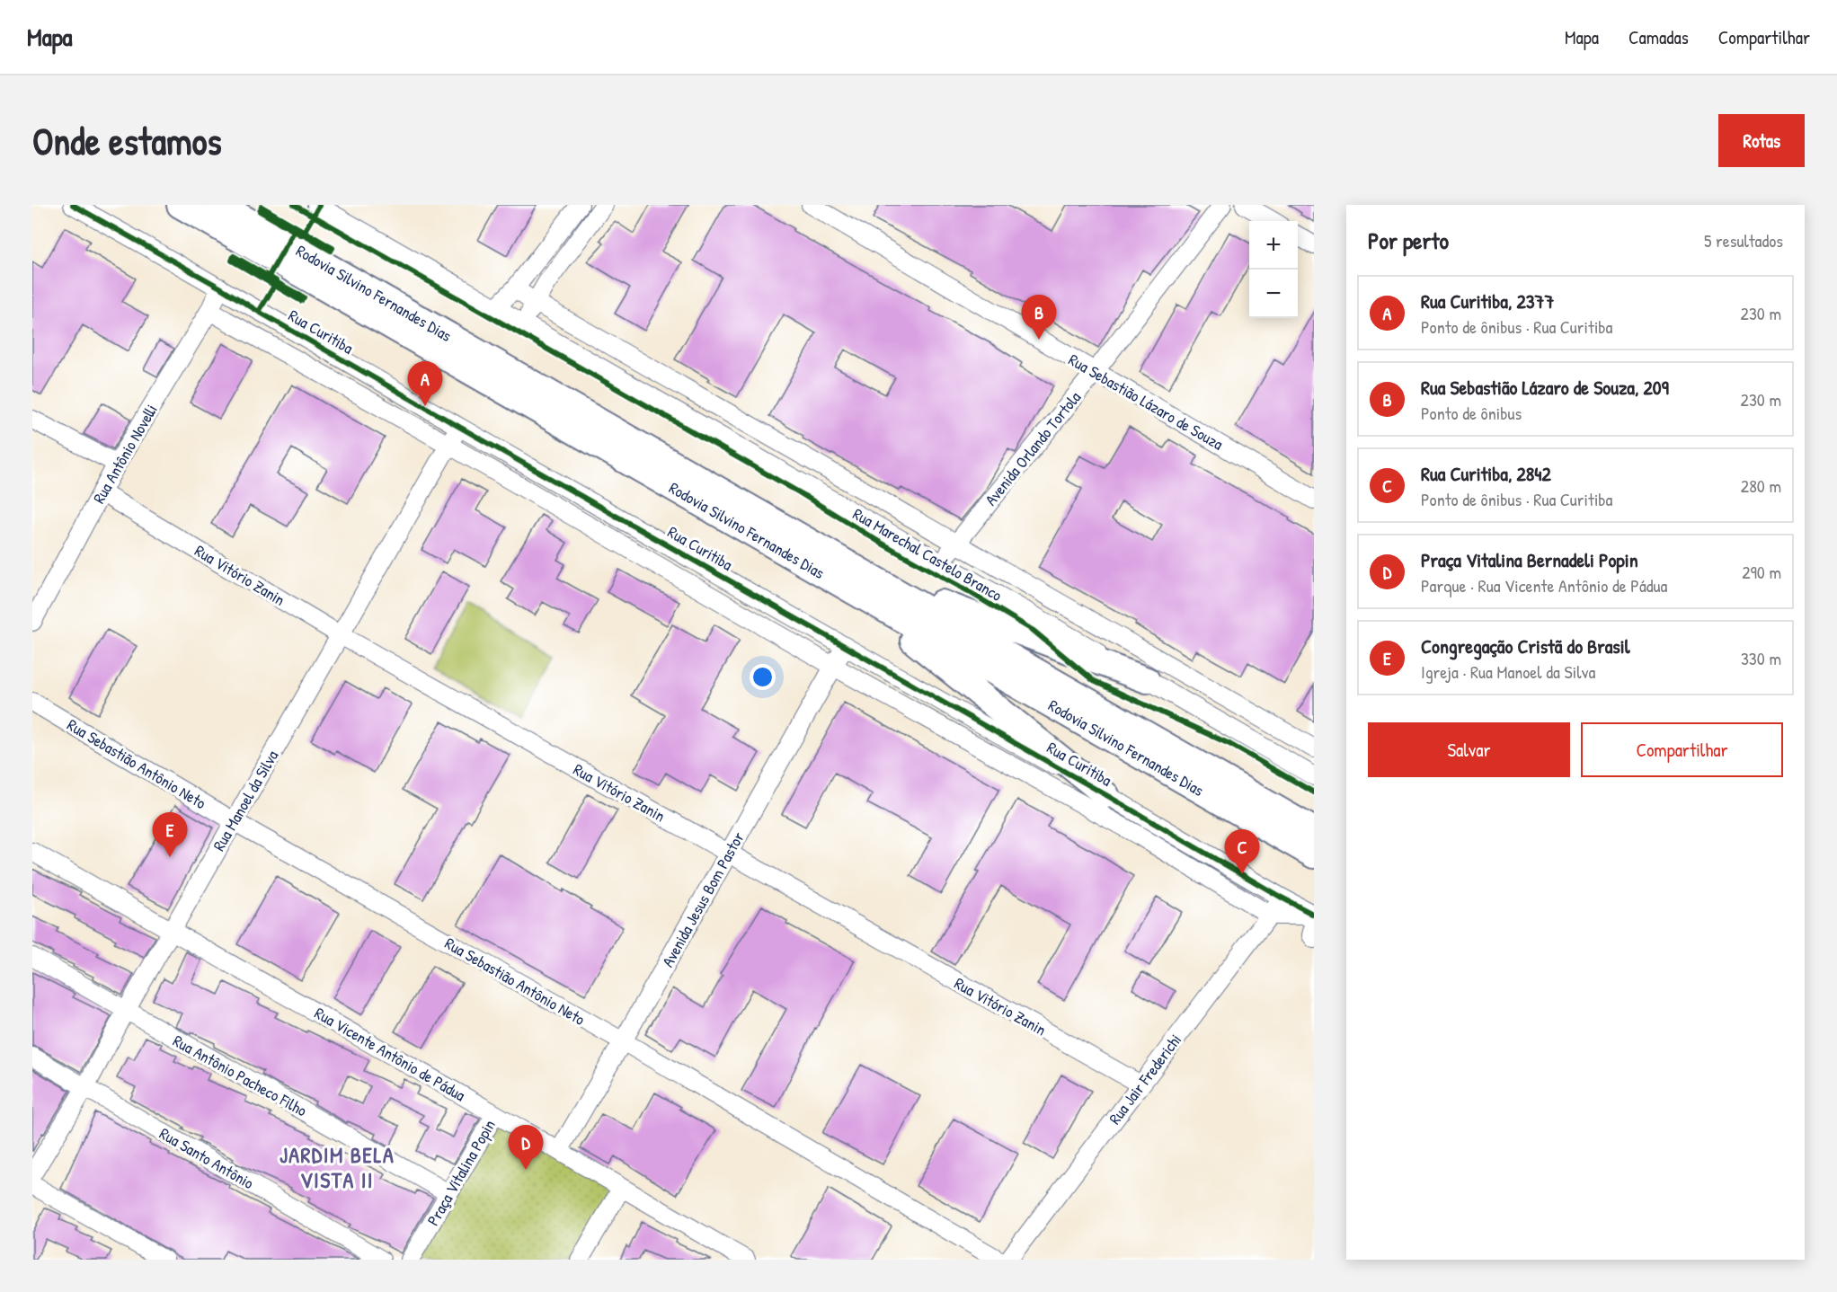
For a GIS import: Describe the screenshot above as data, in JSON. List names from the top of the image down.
{
  "streets": {
    "highway": ["Rodovia Silvino Fernandes Dias"],
    "street": [
      "Rua Curitiba",
      "Rua Sebastião Lázaro de Souza",
      "Avenida Orlando Tortola",
      "Rua Antônio Novelli",
      "Rua Marechal Castelo Branco",
      "Rua Vitório Zanin",
      "Rua Sebastião Antônio Neto",
      "Rua Manoel da Silva",
      "Avenida Jesus Bom Pastor",
      "Rua Vicente Antônio de Pádua",
      "Rua Antônio Pacheco Filho",
      "Rua Jair Frederichi",
      "Rua Santo Antônio",
      "Praça Vitalina Popin"
    ]
  },
  "crossings": [
    ["Rua Curitiba", "Rua Antônio Novelli"],
    ["Rua Curitiba", "Rua Manoel da Silva"],
    ["Rua Curitiba", "Avenida Jesus Bom Pastor"],
    ["Rua Curitiba", "Rua Jair Frederichi"],
    ["Rua Sebastião Lázaro de Souza", "Avenida Orlando Tortola"],
    ["Avenida Orlando Tortola", "Rua Marechal Castelo Branco"],
    ["Rua Antônio Novelli", "Rua Vitório Zanin"],
    ["Rua Vitório Zanin", "Rua Manoel da Silva"],
    ["Rua Vitório Zanin", "Avenida Jesus Bom Pastor"],
    ["Rua Vitório Zanin", "Rua Jair Frederichi"],
    ["Rua Sebastião Antônio Neto", "Rua Manoel da Silva"],
    ["Rua Sebastião Antônio Neto", "Avenida Jesus Bom Pastor"],
    ["Rua Manoel da Silva", "Rua Vicente Antônio de Pádua"],
    ["Rua Manoel da Silva", "Rua Antônio Pacheco Filho"],
    ["Rua Manoel da Silva", "Rua Santo Antônio"],
    ["Avenida Jesus Bom Pastor", "Rua Vicente Antônio de Pádua"],
    ["Rua Vicente Antônio de Pádua", "Praça Vitalina Popin"],
    ["Rua Antônio Pacheco Filho", "Praça Vitalina Popin"]
  ],
  "districts": ["JARDIM BELA VISTA II"],
  "page": {
    "header": "Mapa",
    "nav": ["Mapa", "Camadas", "Compartilhar"],
    "buttons": [
      "Rotas",
      ["Salvar", "Compartilhar"]
    ],
    "title": "Onde estamos",
    "heading": ["Por perto", "5 resultados"],
    "map_buttons": ["+", "−"],
    "list": [
      {
        "mark": "A",
        "name": "Rua Curitiba, 2377",
        "note": "Ponto de ônibus · Rua Curitiba",
        "value": "230 m"
      },
      {
        "mark": "B",
        "name": "Rua Sebastião Lázaro de Souza, 209",
        "note": "Ponto de ônibus",
        "value": "230 m"
      },
      {
        "mark": "C",
        "name": "Rua Curitiba, 2842",
        "note": "Ponto de ônibus · Rua Curitiba",
        "value": "280 m"
      },
      {
        "mark": "D",
        "name": "Praça Vitalina Bernadeli Popin",
        "note": "Parque · Rua Vicente Antônio de Pádua",
        "value": "290 m"
      },
      {
        "mark": "E",
        "name": "Congregação Cristã do Brasil",
        "note": "Igreja · Rua Manoel da Silva",
        "value": "330 m"
      }
    ],
    "pins": [
      "B",
      "A",
      "E",
      "C",
      "D"
    ]
  }
}
